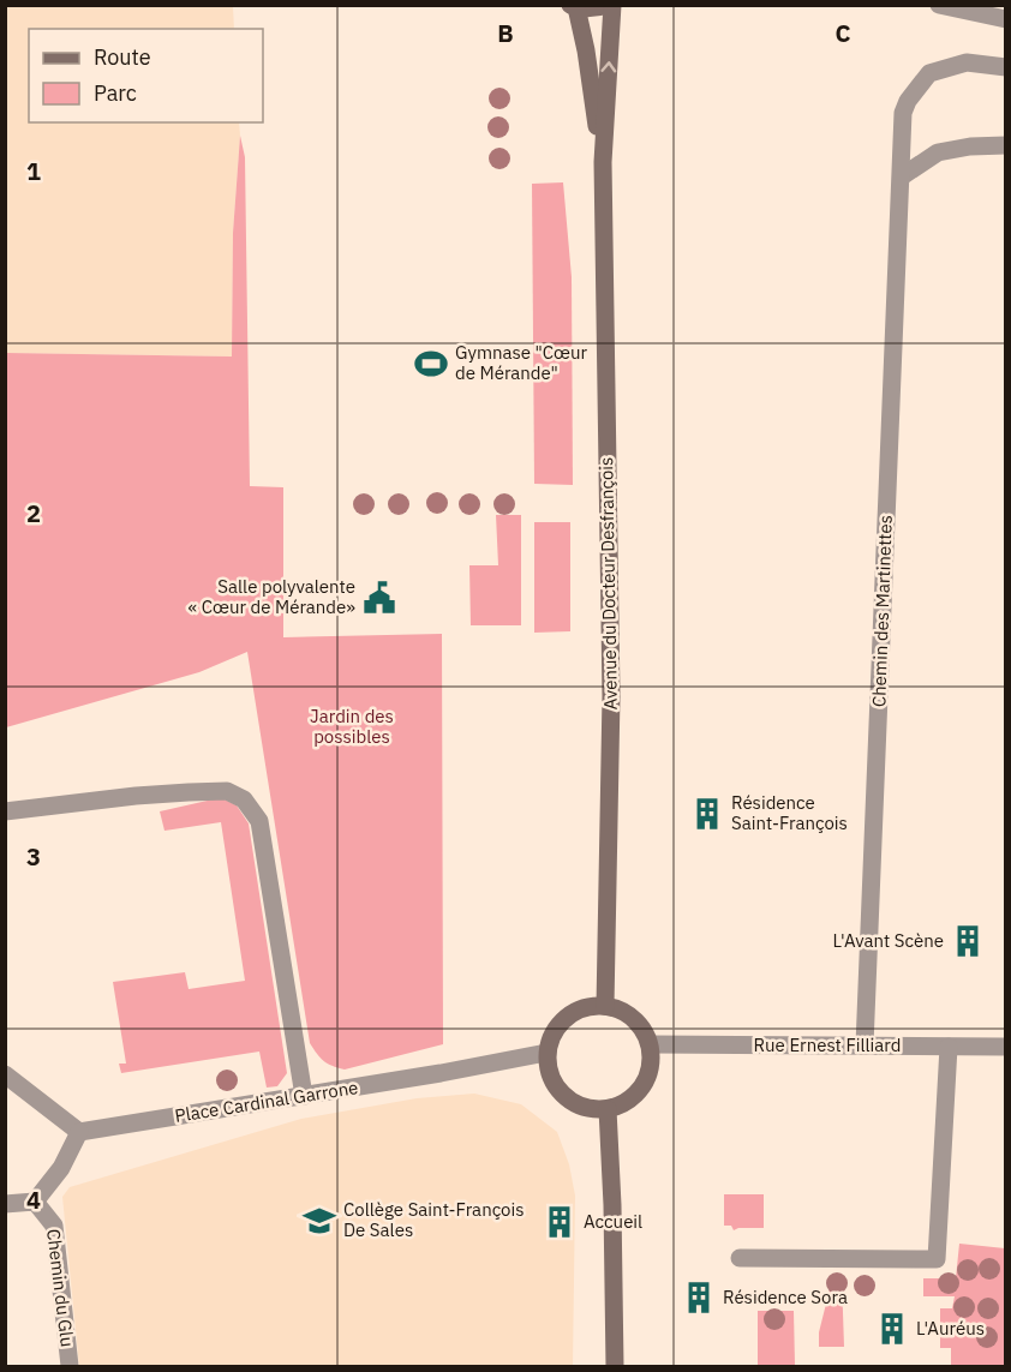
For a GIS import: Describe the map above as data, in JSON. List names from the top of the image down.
{
  "streets": {
    "main road": ["Avenue du Docteur Desfrançois"],
    "street": [
      "Chemin des Martinettes",
      "Rue Ernest Filliard",
      "Place Cardinal Garrone",
      "Chemin du Glu"
    ]
  },
  "crossings": [
    ["Avenue du Docteur Desfrançois", "Rue Ernest Filliard"],
    ["Avenue du Docteur Desfrançois", "Place Cardinal Garrone"],
    ["Chemin des Martinettes", "Rue Ernest Filliard"],
    ["Rue Ernest Filliard", "Place Cardinal Garrone"]
  ],
  "parks": ["Jardin des possibles"],
  "places": {
    "sports": ["Gymnase \"Cœur de Mérande\""],
    "public building": ["Salle polyvalente « Cœur de Mérande»"],
    "building": [
      "Résidence Saint-François",
      "L'Avant Scène",
      "Accueil",
      "Résidence Sora",
      "L'Auréus"
    ],
    "school or university": ["Collège Saint-François De Sales"]
  },
  "legend": ["Route", "Parc"],
  "grid": {
    "columns": ["B", "C"],
    "rows": [
      "1",
      "2",
      "3",
      "4"
    ]
  }
}
